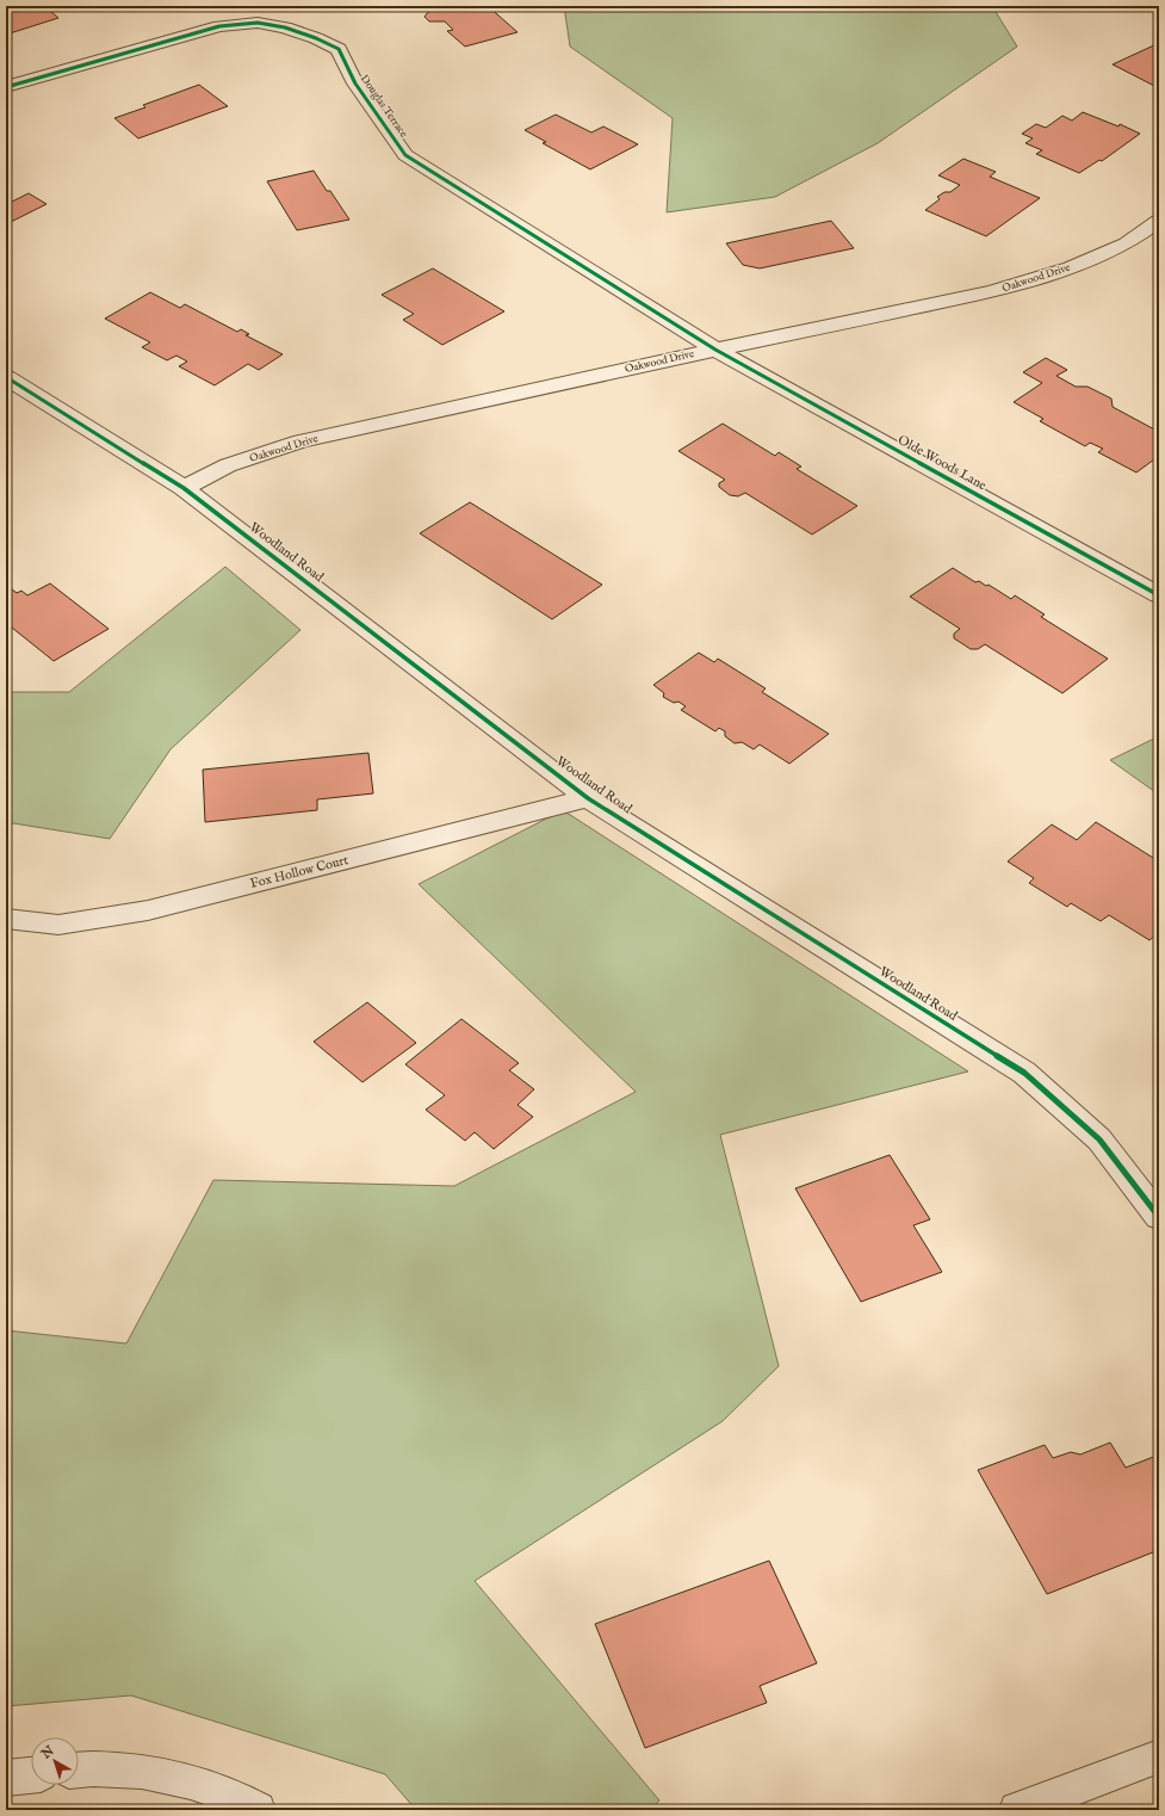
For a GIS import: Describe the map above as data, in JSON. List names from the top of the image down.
{
  "streets": {
    "street": [
      "Douglas Terrace",
      "Oakwood Drive",
      "Olde Woods Lane",
      "Woodland Road",
      "Fox Hollow Court"
    ]
  },
  "crossings": [
    ["Douglas Terrace", "Oakwood Drive"],
    ["Douglas Terrace", "Olde Woods Lane"],
    ["Oakwood Drive", "Olde Woods Lane"],
    ["Oakwood Drive", "Woodland Road"],
    ["Woodland Road", "Fox Hollow Court"]
  ],
  "north": "top left"
}
